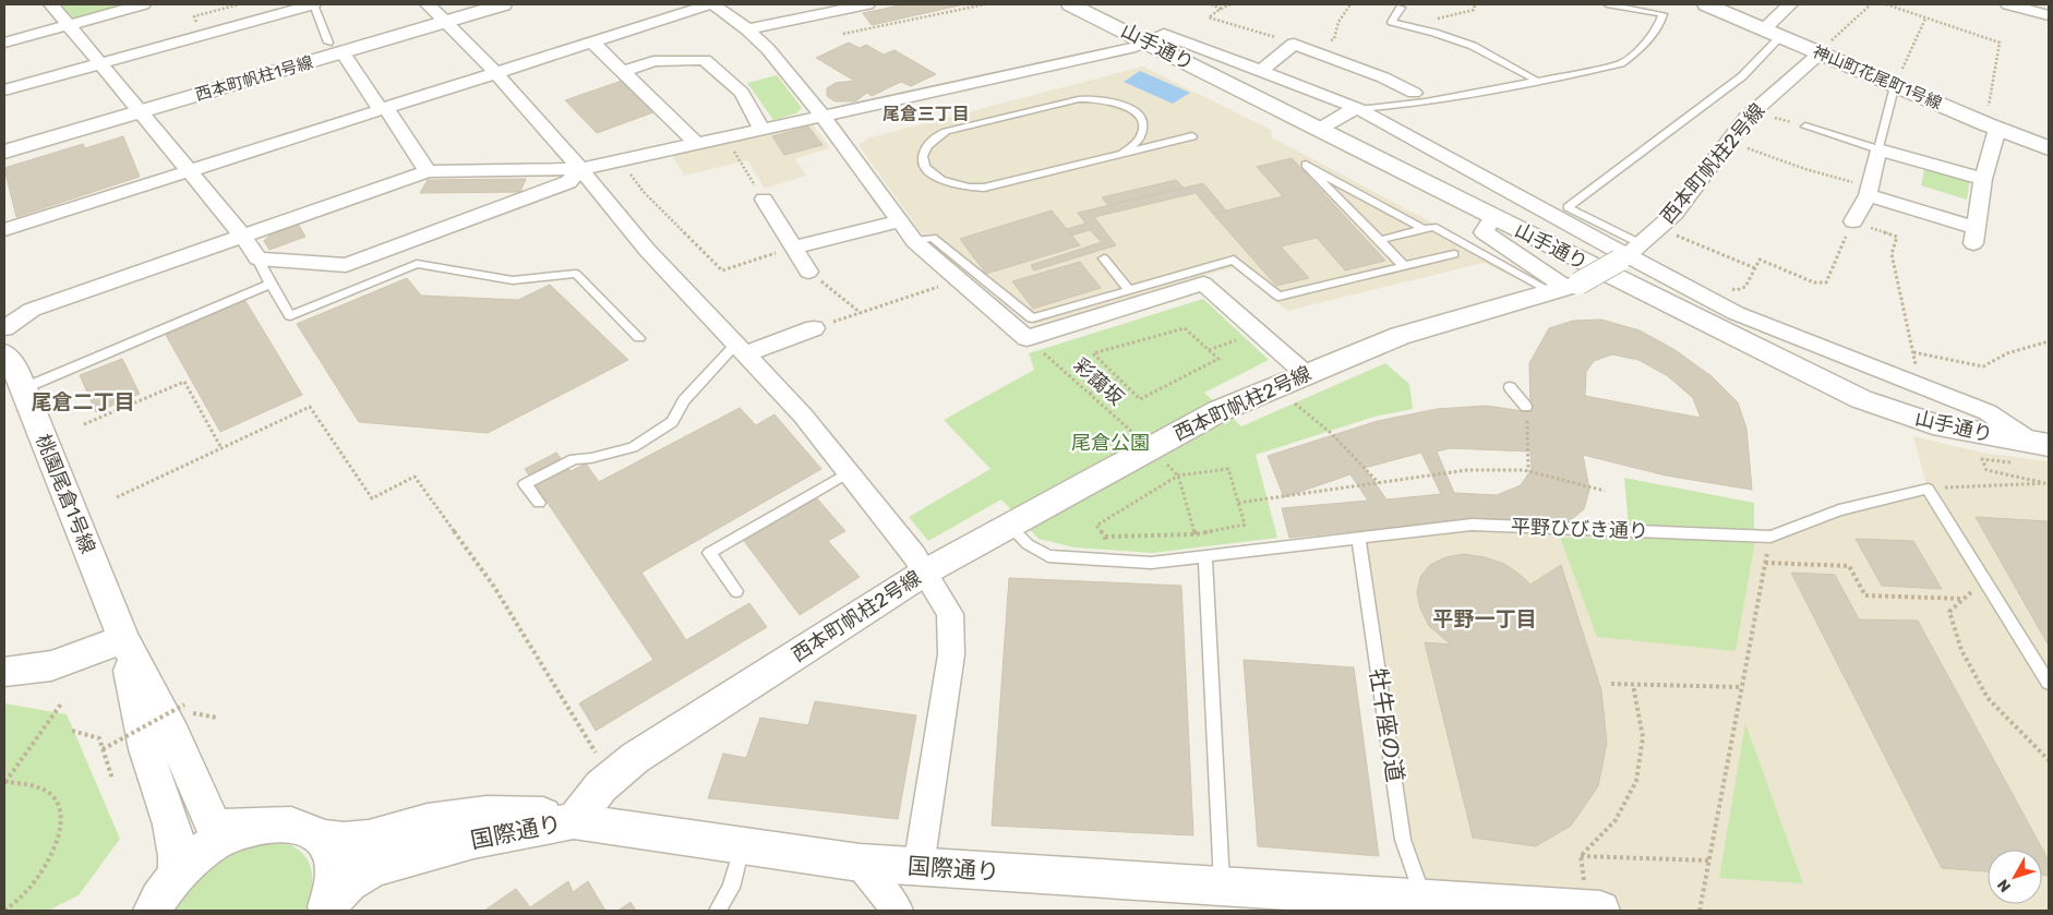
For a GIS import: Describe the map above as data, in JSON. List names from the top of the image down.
{
  "streets": {
    "street": [
      "山手通り",
      "神山町花尾町1号線",
      "西本町帆柱1号線",
      "西本町帆柱2号線",
      "桃園尾倉1号線",
      "国際通り"
    ],
    "lane": ["平野ひびき通り", "牡牛座の道"],
    "path": ["彩藹坂"]
  },
  "crossings": [
    ["神山町花尾町1号線", "西本町帆柱2号線"],
    ["西本町帆柱2号線", "彩藹坂"],
    ["西本町帆柱2号線", "平野ひびき通り"],
    ["西本町帆柱2号線", "国際通り"],
    ["平野ひびき通り", "牡牛座の道"],
    ["牡牛座の道", "国際通り"]
  ],
  "districts": ["尾倉三丁目", "尾倉二丁目", "平野一丁目"],
  "parks": ["尾倉公園"],
  "north": "bottom left"
}
